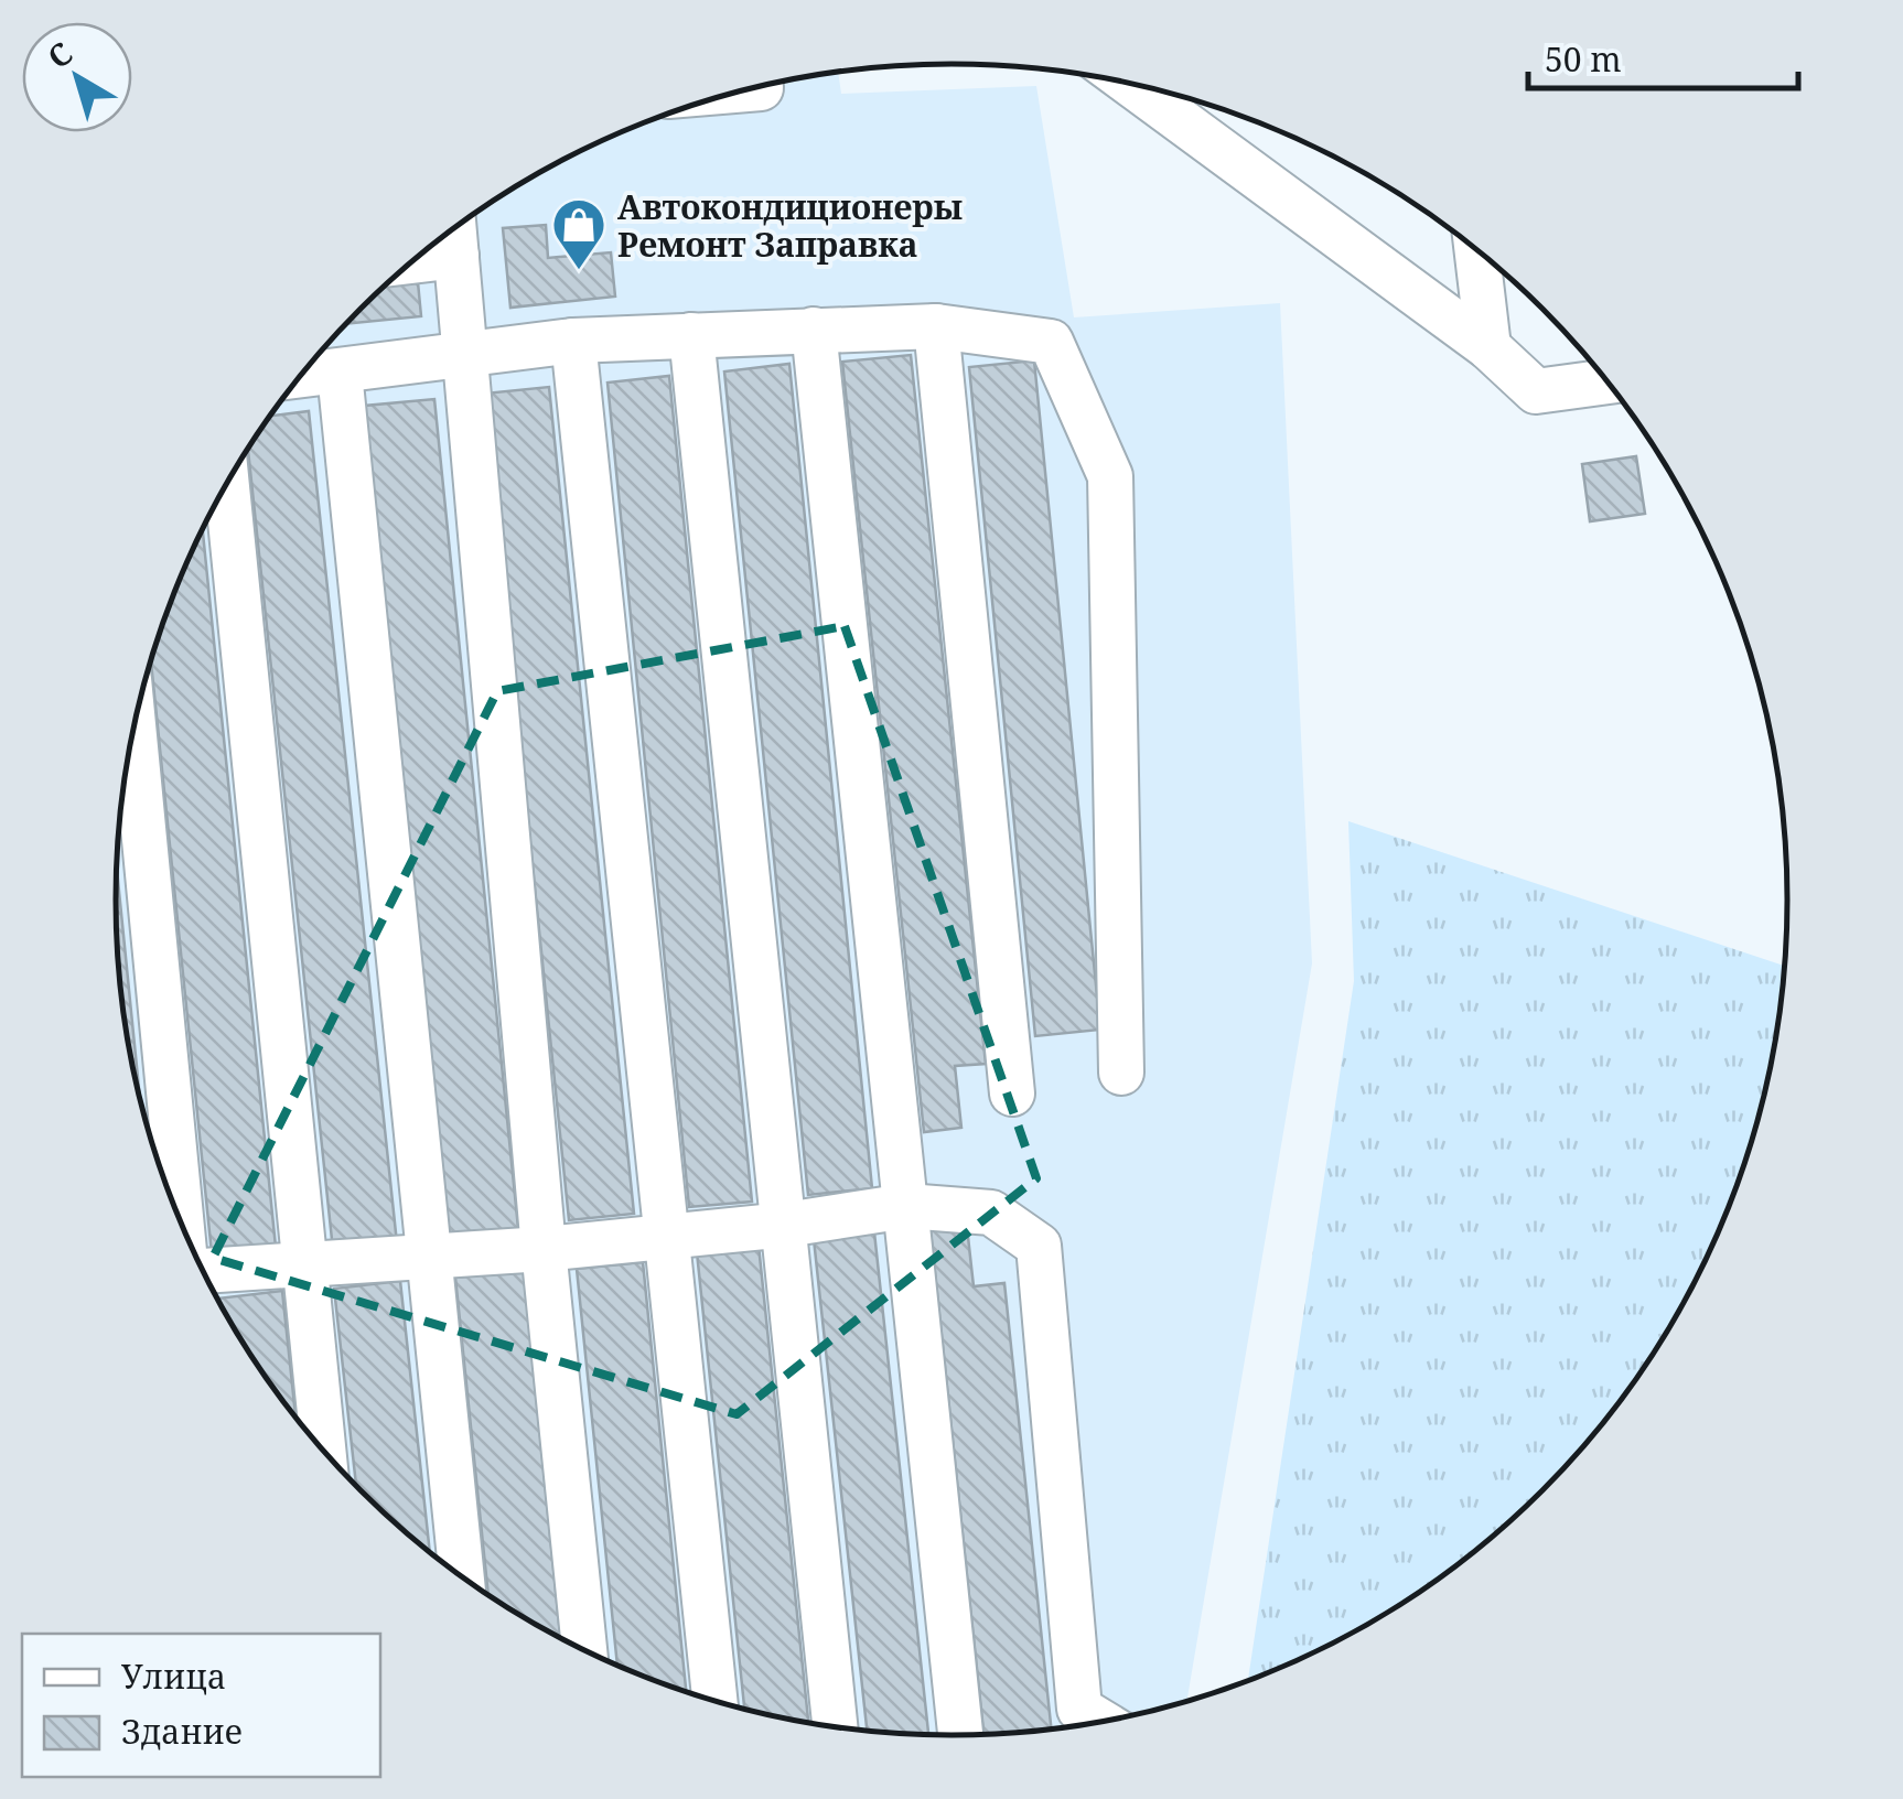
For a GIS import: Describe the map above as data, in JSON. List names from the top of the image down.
{
  "places": {
    "shop": ["Автокондиционеры Ремонт Заправка"]
  },
  "legend": ["Улица", "Здание"],
  "scale_bar": "50 m",
  "north": "top left"
}
